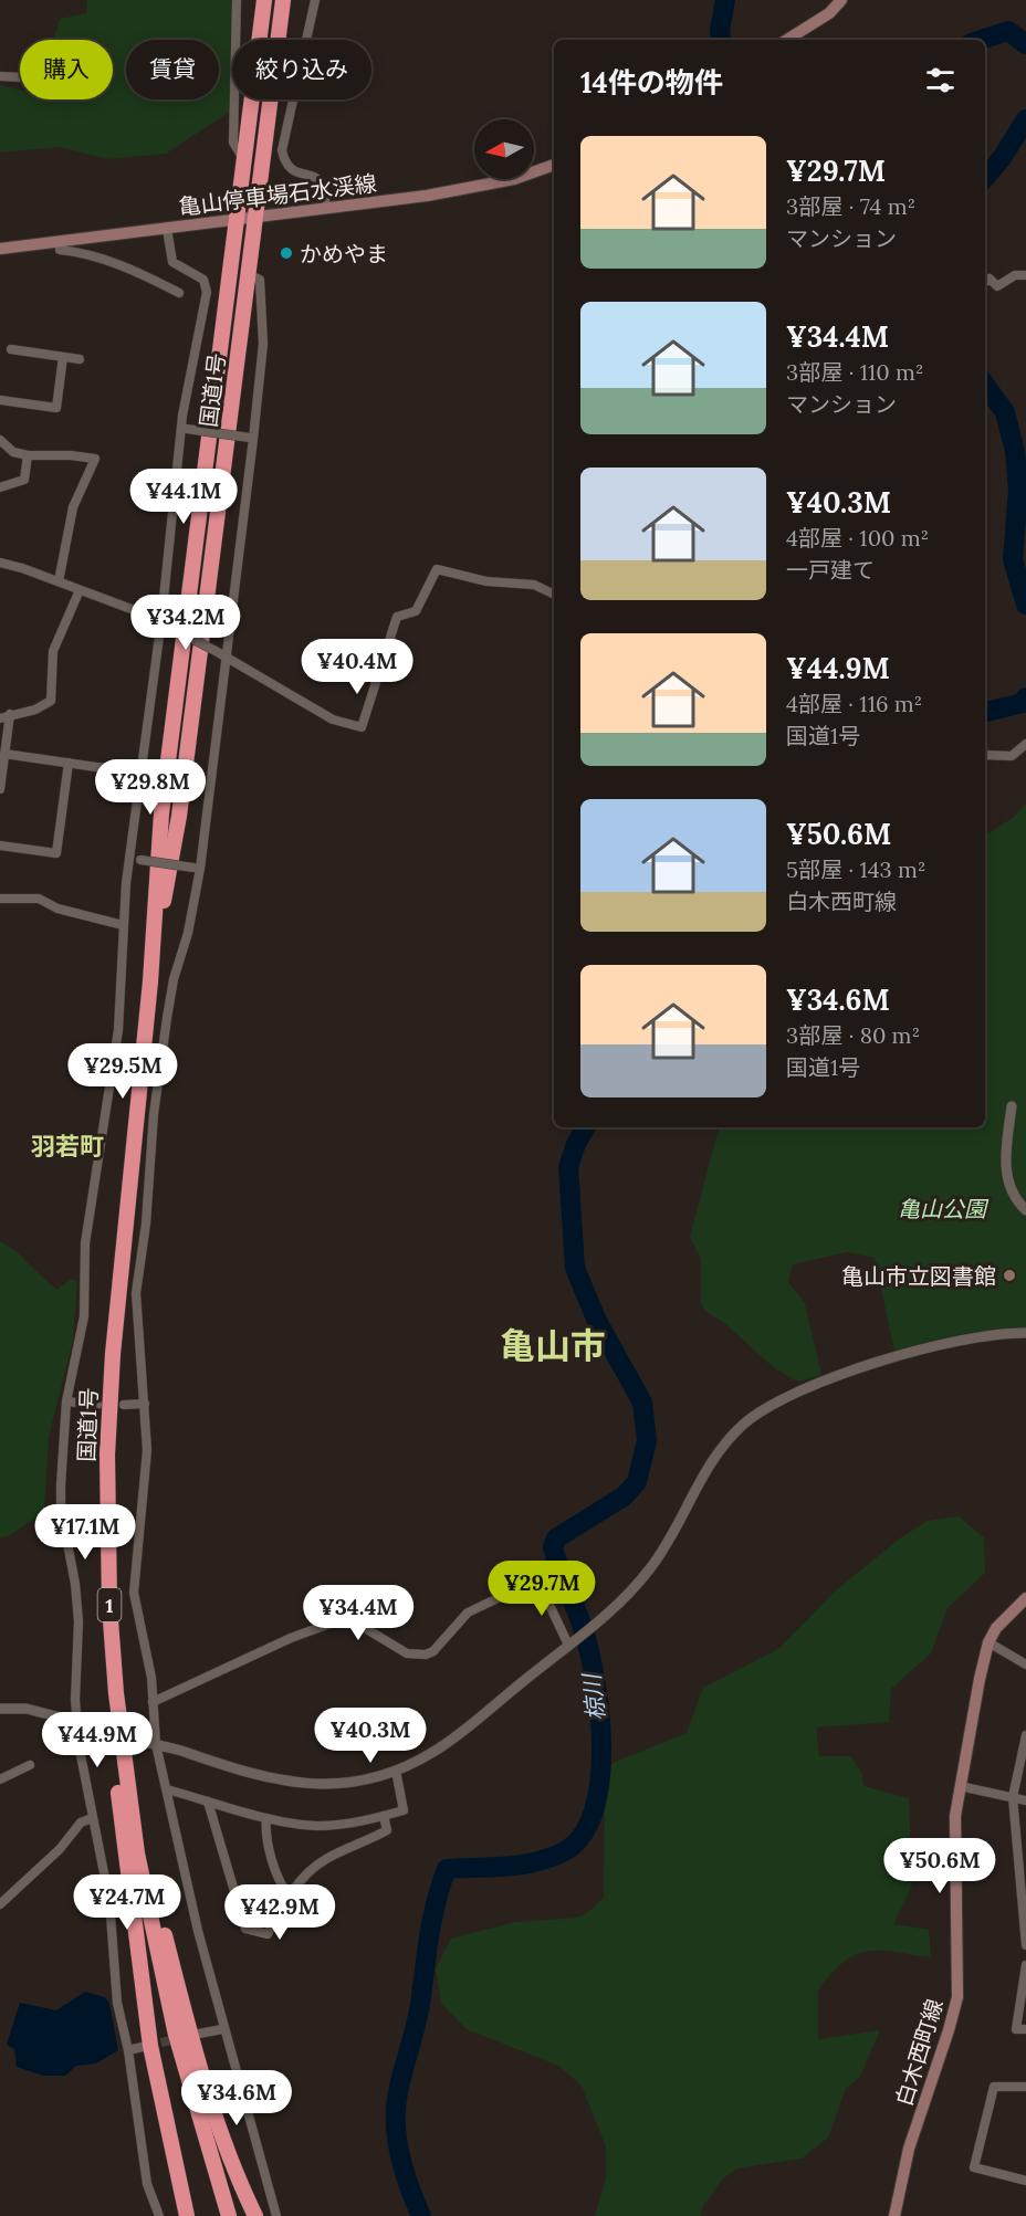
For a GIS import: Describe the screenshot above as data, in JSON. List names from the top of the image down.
{
  "streets": {
    "highway": ["国道1号", "1"],
    "main road": ["亀山停車場石水渓線", "白木西町線"]
  },
  "crossings": [
    ["亀山停車場石水渓線", "国道1号"],
    ["国道1号", "1"]
  ],
  "districts": ["羽若町", "亀山市"],
  "water": ["椋川"],
  "parks": ["亀山公園"],
  "places": ["かめやま", "亀山市立図書館"],
  "north": "left",
  "page": {
    "chip": ["購入", "賃貸", "絞り込み"],
    "heading": "14件の物件",
    "list": [
      {
        "name": "¥29.7M",
        "note": "3部屋 · 74 m² · マンション"
      },
      {
        "name": "¥34.4M",
        "note": "3部屋 · 110 m² · マンション"
      },
      {
        "name": "¥40.3M",
        "note": "4部屋 · 100 m² · 一戸建て"
      },
      {
        "name": "¥44.9M",
        "note": "4部屋 · 116 m² · 国道1号"
      },
      {
        "name": "¥50.6M",
        "note": "5部屋 · 143 m² · 白木西町線"
      },
      {
        "name": "¥34.6M",
        "note": "3部屋 · 80 m² · 国道1号"
      }
    ],
    "price": [
      "¥44.1M",
      "¥34.2M",
      "¥40.4M",
      "¥29.8M",
      "¥29.5M",
      "¥17.1M",
      "¥29.7M",
      "¥34.4M",
      "¥40.3M",
      "¥44.9M",
      "¥50.6M",
      "¥24.7M",
      "¥42.9M",
      "¥34.6M"
    ]
  }
}
